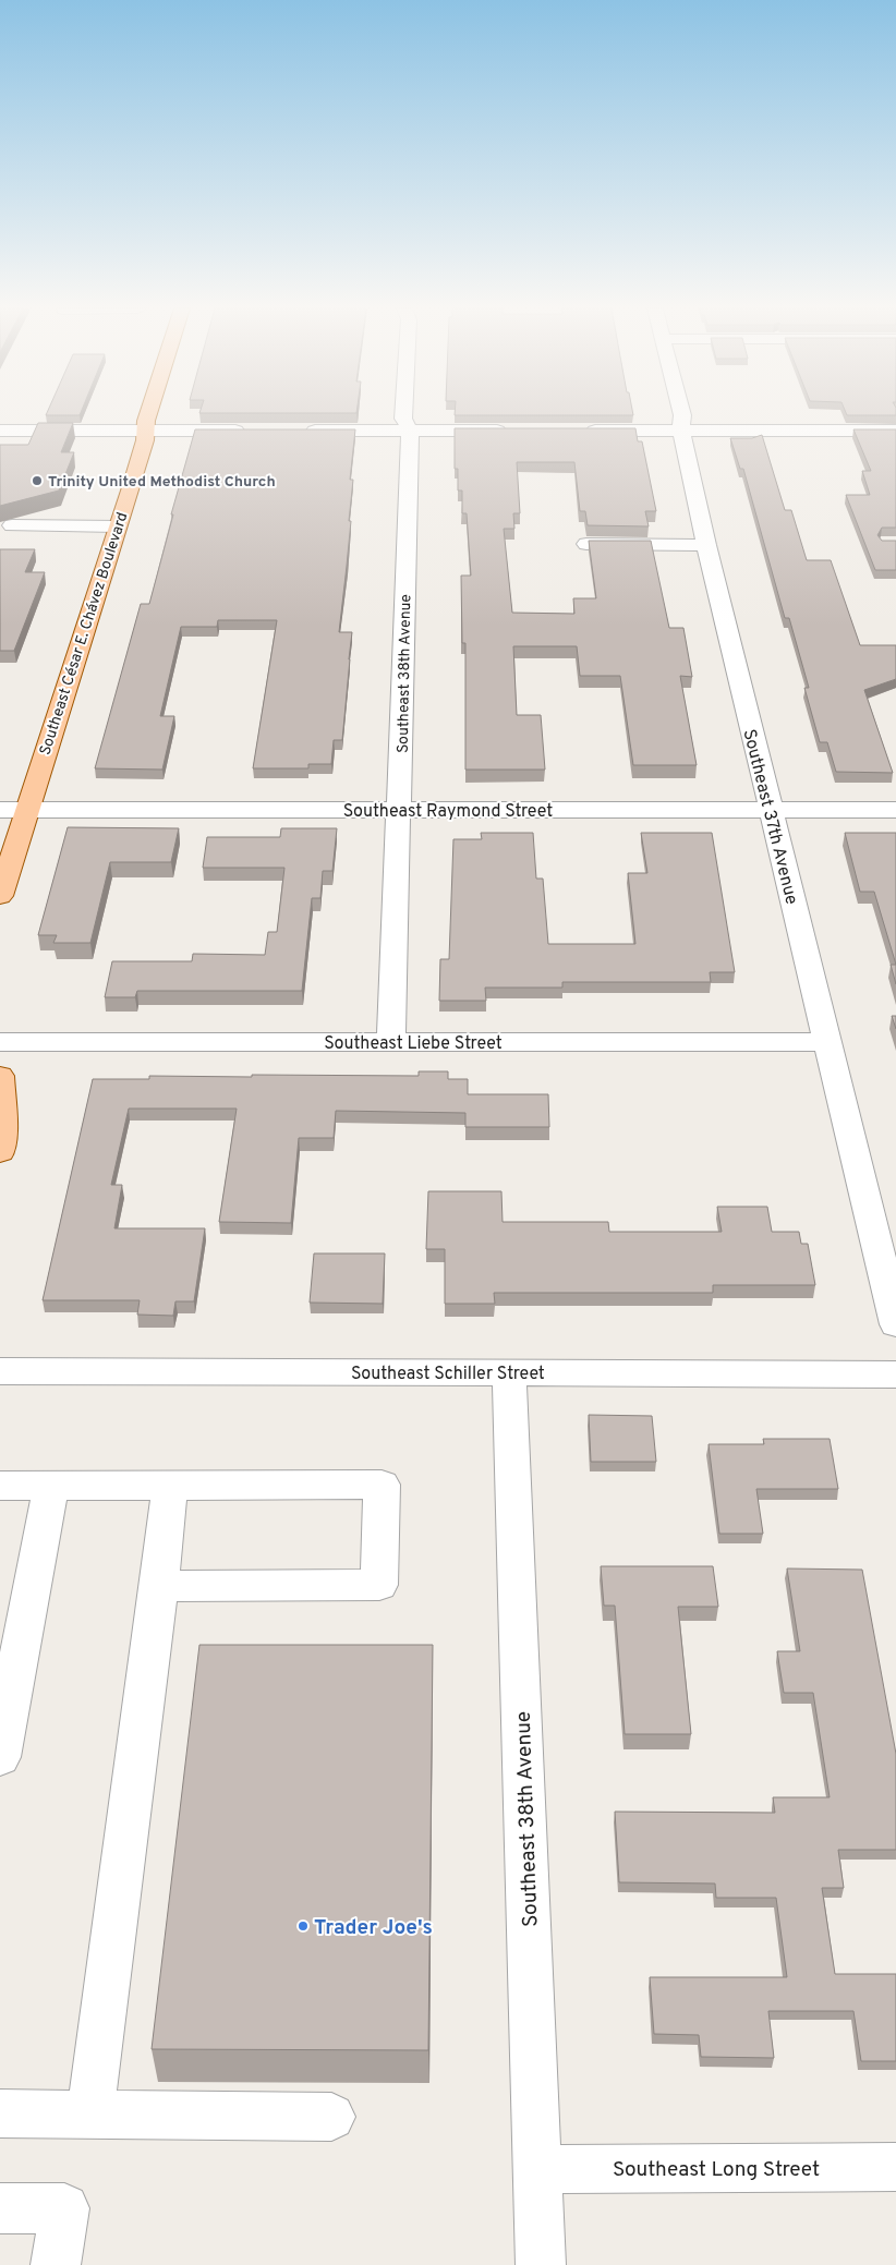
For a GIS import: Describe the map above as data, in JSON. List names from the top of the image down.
{
  "streets": {
    "main road": ["Southeast César E. Chávez Boulevard"],
    "street": [
      "Southeast 38th Avenue",
      "Southeast Raymond Street",
      "Southeast 37th Avenue",
      "Southeast Liebe Street",
      "Southeast Schiller Street",
      "Southeast Long Street"
    ]
  },
  "crossings": [
    ["Southeast César E. Chávez Boulevard", "Southeast Raymond Street"],
    ["Southeast 38th Avenue", "Southeast Raymond Street"],
    ["Southeast 38th Avenue", "Southeast Liebe Street"],
    ["Southeast 38th Avenue", "Southeast Schiller Street"],
    ["Southeast 38th Avenue", "Southeast Long Street"],
    ["Southeast Raymond Street", "Southeast 37th Avenue"],
    ["Southeast 37th Avenue", "Southeast Liebe Street"]
  ],
  "places": ["Trinity United Methodist Church", "Trader Joe's"]
}
